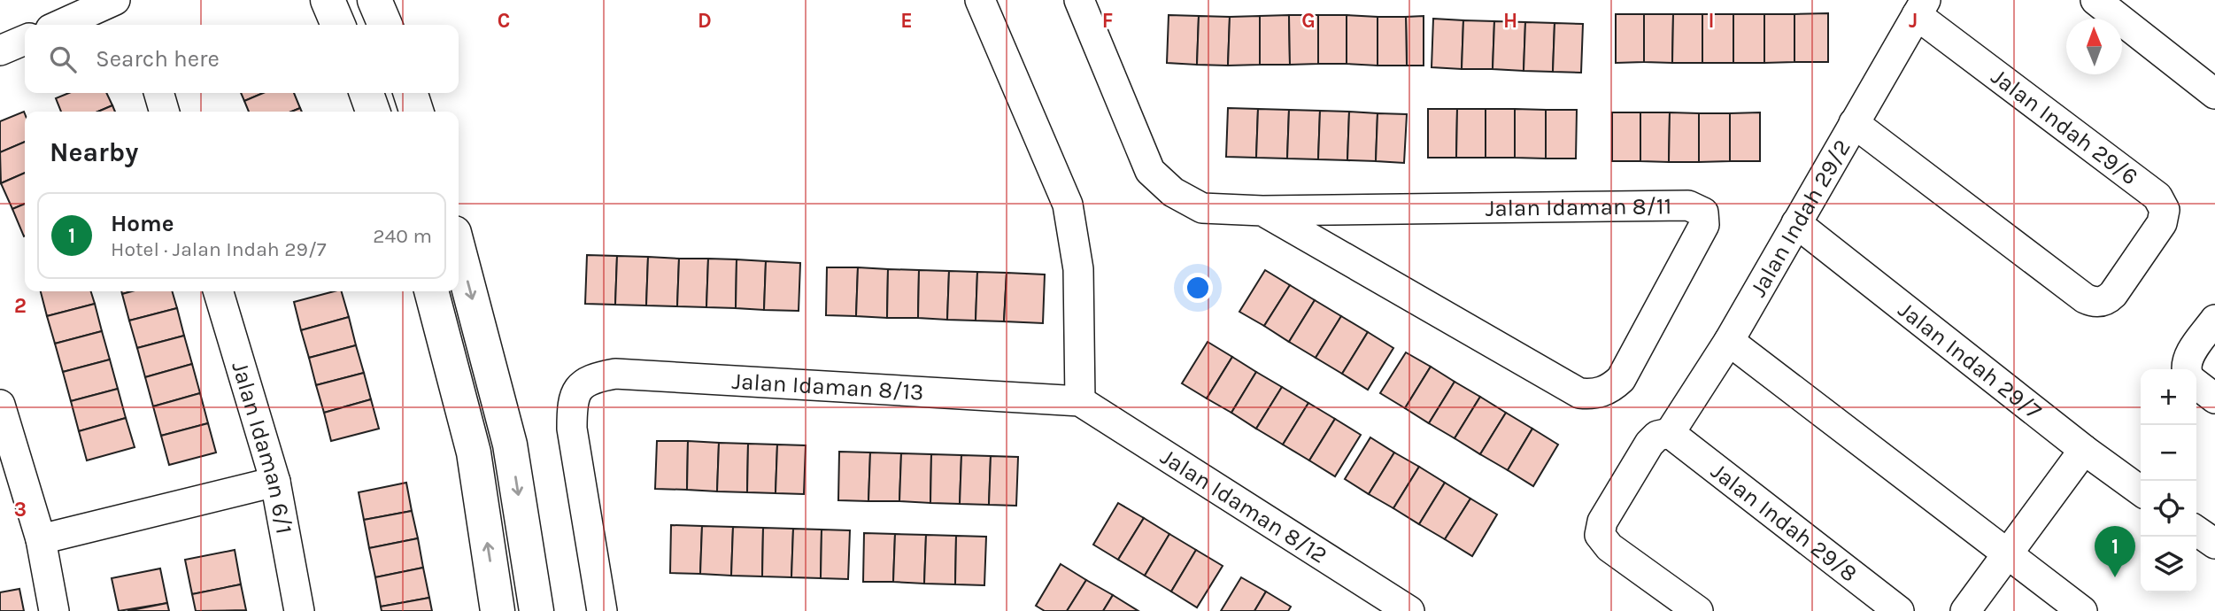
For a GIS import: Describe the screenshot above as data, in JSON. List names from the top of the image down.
{
  "streets": {
    "street": [
      "Jalan Indah 29/6",
      "Jalan Idaman 8/11",
      "Jalan Indah 29/2",
      "Jalan Indah 29/7",
      "Jalan Idaman 8/13",
      "Jalan Idaman 6/1",
      "Jalan Idaman 8/12",
      "Jalan Indah 29/8"
    ]
  },
  "crossings": [
    ["Jalan Indah 29/6", "Jalan Indah 29/2"],
    ["Jalan Indah 29/2", "Jalan Indah 29/7"],
    ["Jalan Indah 29/2", "Jalan Indah 29/8"],
    ["Jalan Idaman 8/13", "Jalan Idaman 8/12"]
  ],
  "north": "top",
  "page": {
    "search": "Search here",
    "heading": "Nearby",
    "list": [
      {
        "mark": "1",
        "name": "Home",
        "note": "Hotel · Jalan Indah 29/7",
        "value": "240 m"
      }
    ],
    "map_buttons": ["+", "−"],
    "pins": "1"
  },
  "grid": {
    "columns": [
      "C",
      "D",
      "E",
      "F",
      "G",
      "H",
      "I",
      "J"
    ],
    "rows": ["2", "3"]
  }
}
